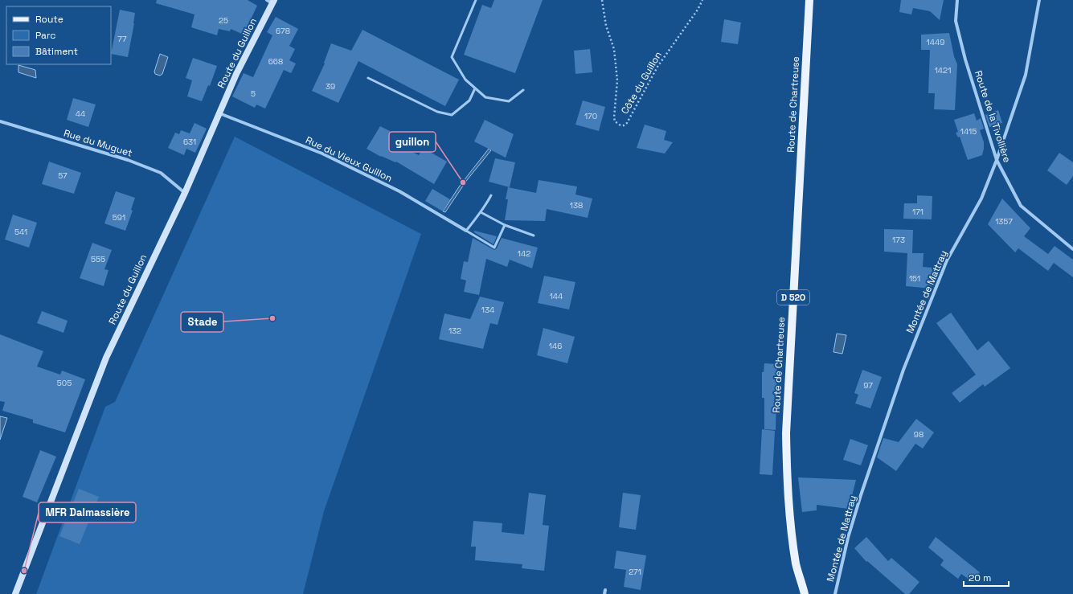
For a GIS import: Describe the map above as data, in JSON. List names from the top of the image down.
{
  "streets": {
    "main road": ["Route de Chartreuse", "D 520"],
    "street": [
      "Route du Guillon",
      "Route de la Tivollière",
      "Rue du Muguet",
      "Rue du Vieux Guillon",
      "Montée de Mattray"
    ],
    "path": ["Côte du Guillon"]
  },
  "crossings": [
    ["Route du Guillon", "Rue du Muguet"],
    ["Route du Guillon", "Rue du Vieux Guillon"],
    ["Route de la Tivollière", "Montée de Mattray"]
  ],
  "places": ["guillon", "Stade", "MFR Dalmassière"],
  "house_numbers": [
    "25",
    "678",
    "77",
    "1449",
    "668",
    "1421",
    "39",
    "5",
    "44",
    "170",
    "1415",
    "631",
    "57",
    "138",
    "171",
    "591",
    "1357",
    "541",
    "173",
    "142",
    "555",
    "151",
    "144",
    "134",
    "132",
    "146",
    "505",
    "97",
    "98",
    "271"
  ],
  "legend": ["Route", "Parc", "Bâtiment"],
  "scale_bar": "20 m"
}
